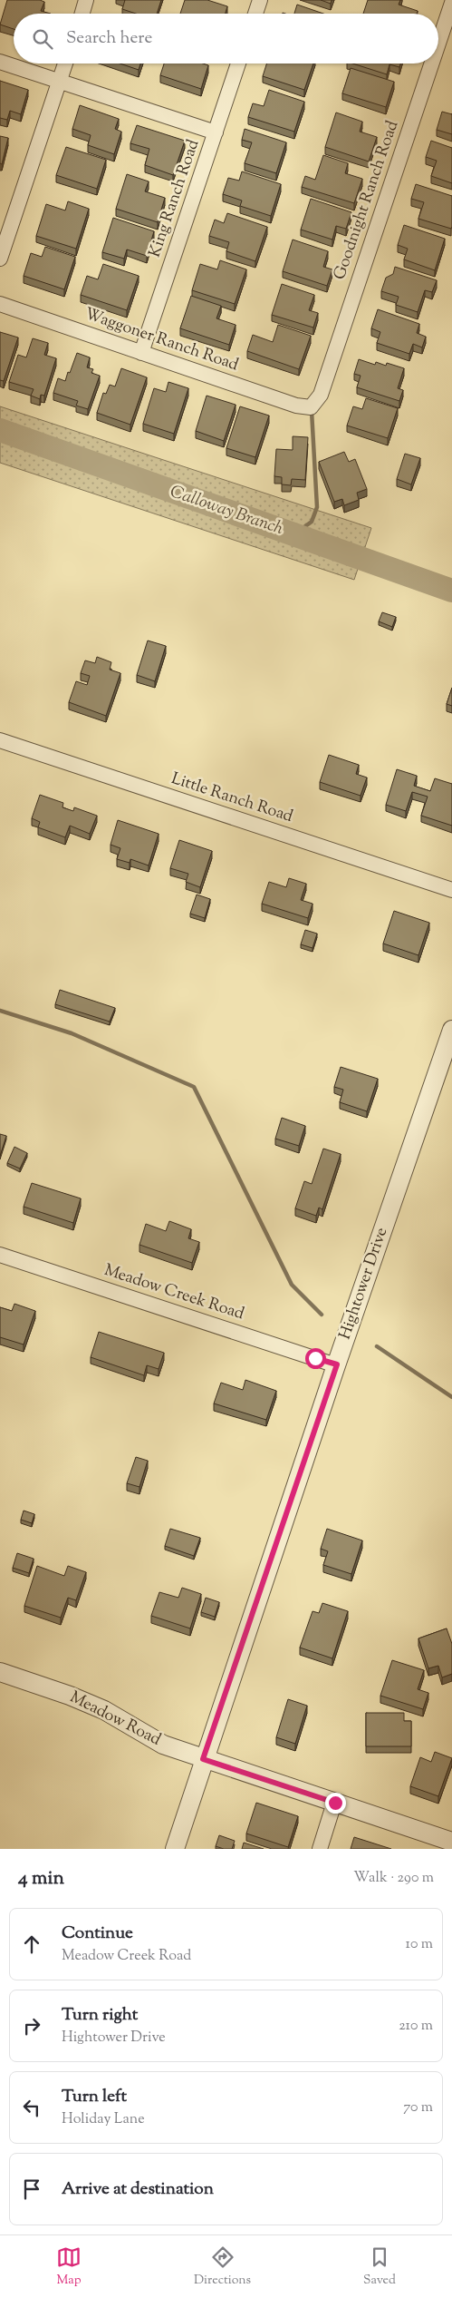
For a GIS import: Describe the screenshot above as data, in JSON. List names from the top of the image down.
{
  "streets": {
    "street": [
      "King Ranch Road",
      "Goodnight Ranch Road",
      "Waggoner Ranch Road",
      "Little Ranch Road",
      "Hightower Drive",
      "Meadow Creek Road",
      "Meadow Road"
    ]
  },
  "crossings": [
    ["King Ranch Road", "Waggoner Ranch Road"],
    ["Goodnight Ranch Road", "Waggoner Ranch Road"],
    ["Hightower Drive", "Meadow Creek Road"],
    ["Hightower Drive", "Meadow Road"]
  ],
  "water": ["Calloway Branch"],
  "page": {
    "search": "Search here",
    "heading": ["4 min", "Walk · 290 m"],
    "list": [
      ["Continue", "Meadow Creek Road", "10 m"],
      ["Turn right", "Hightower Drive", "210 m"],
      ["Turn left", "Holiday Lane", "70 m"],
      "Arrive at destination"
    ],
    "nav": ["Map", "Directions", "Saved"]
  }
}
